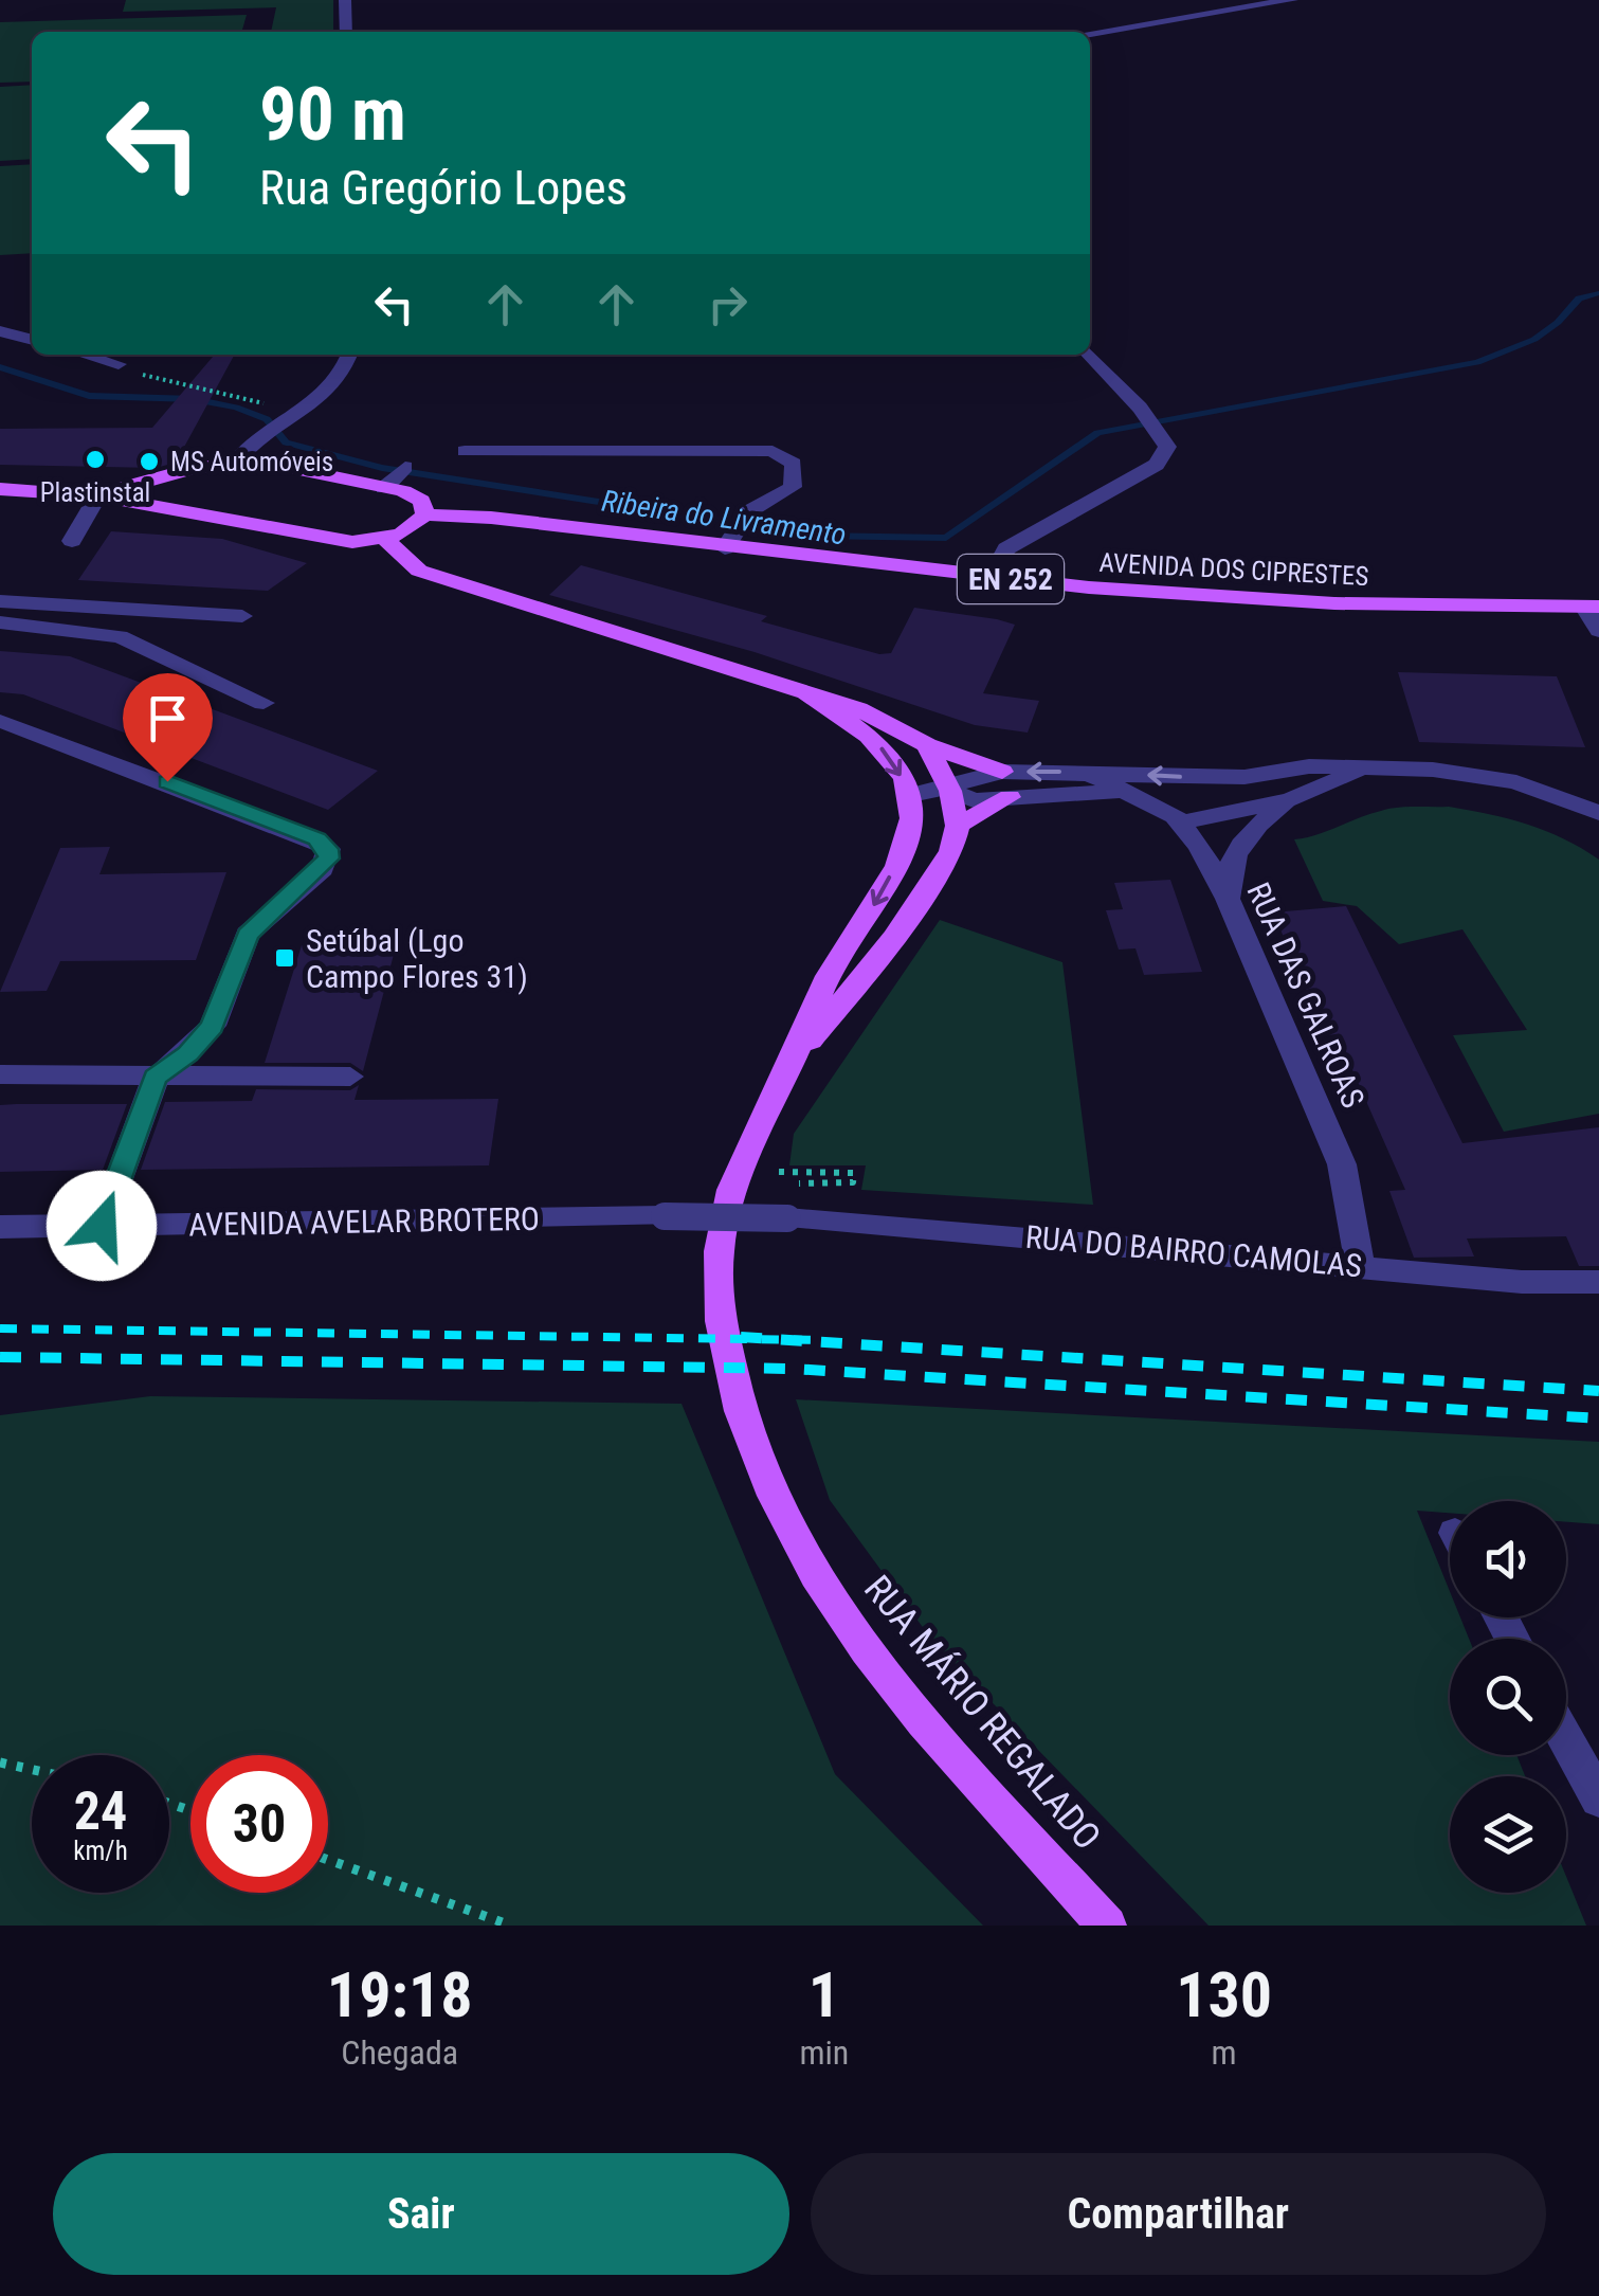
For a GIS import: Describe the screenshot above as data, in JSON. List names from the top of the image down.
{
  "streets": {
    "main road": ["AVENIDA DOS CIPRESTES", "EN 252", "RUA MÁRIO REGALADO"],
    "street": ["RUA DAS GALROAS", "AVENIDA AVELAR BROTERO", "RUA DO BAIRRO CAMOLAS"]
  },
  "crossings": [
    ["RUA DAS GALROAS", "RUA DO BAIRRO CAMOLAS"],
    ["RUA DAS GALROAS", "RUA MÁRIO REGALADO"],
    ["AVENIDA AVELAR BROTERO", "RUA DO BAIRRO CAMOLAS"]
  ],
  "water": ["Ribeira do Livramento"],
  "places": {
    "other": ["Plastinstal", "MS Automóveis"],
    "transit": ["Setúbal (Lgo Campo Flores 31)"]
  },
  "page": {
    "turn": ["90 m", "Rua Gregório Lopes"],
    "speed": "24 km/h",
    "limit": "30",
    "eta": [
      "19:18",
      "Chegada",
      "1",
      "min",
      "130",
      "m"
    ],
    "buttons": ["Sair", "Compartilhar"]
  }
}
